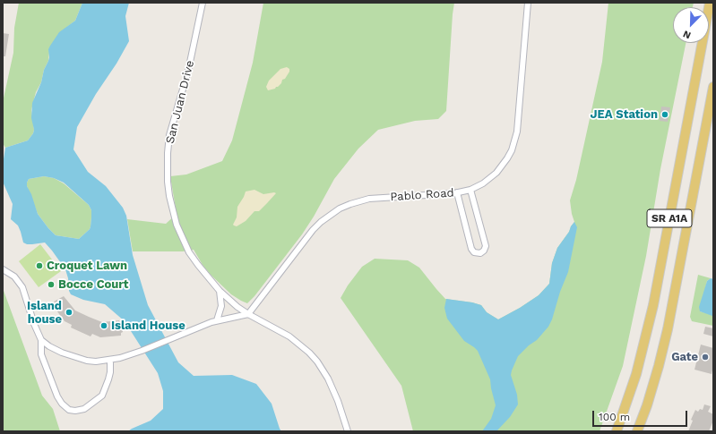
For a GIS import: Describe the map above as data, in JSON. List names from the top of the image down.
{
  "streets": {
    "main road": ["SR A1A"],
    "street": ["San Juan Drive", "Pablo Road"]
  },
  "crossings": [
    ["San Juan Drive", "Pablo Road"]
  ],
  "places": [
    "JEA Station",
    "Croquet Lawn",
    "Bocce Court",
    "Island house",
    "Island House",
    "Gate"
  ],
  "scale_bar": "100 m",
  "north": "bottom left"
}
